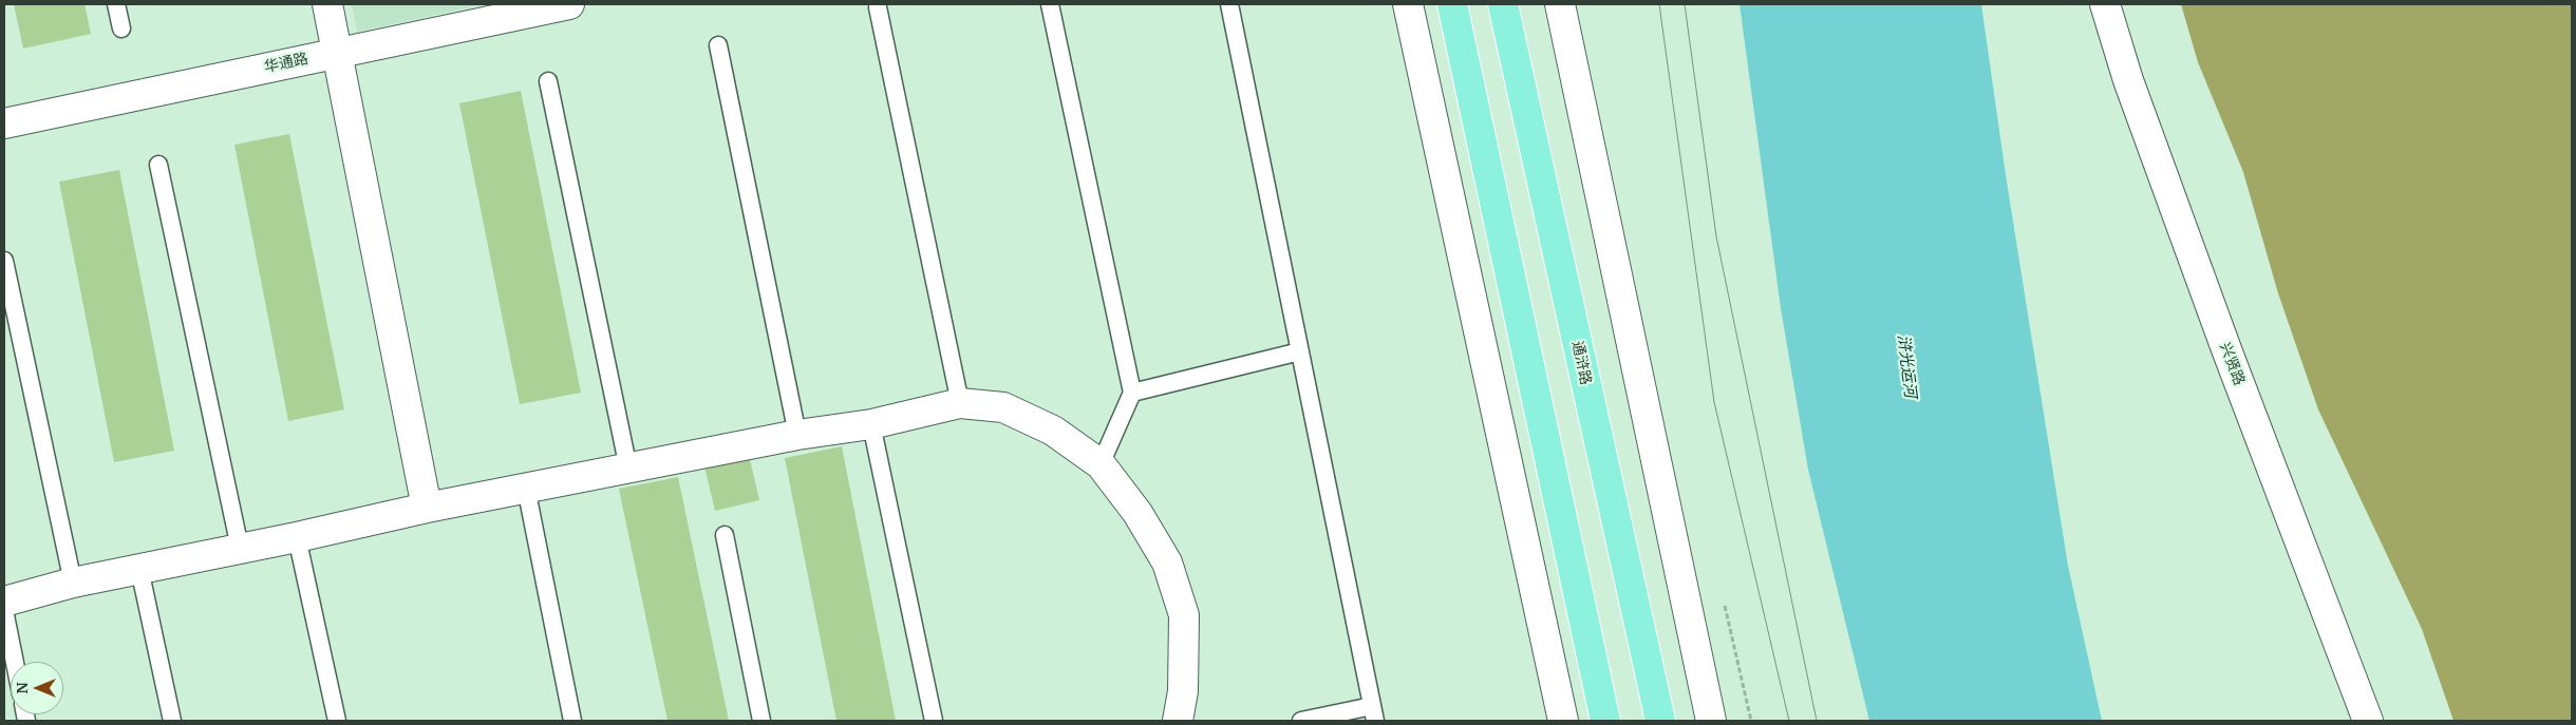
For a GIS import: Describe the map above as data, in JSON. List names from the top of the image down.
{
  "streets": {
    "main road": ["通浒路"],
    "street": ["华通路", "兴贤路"]
  },
  "water": ["浒光运河"],
  "north": "left"
}
